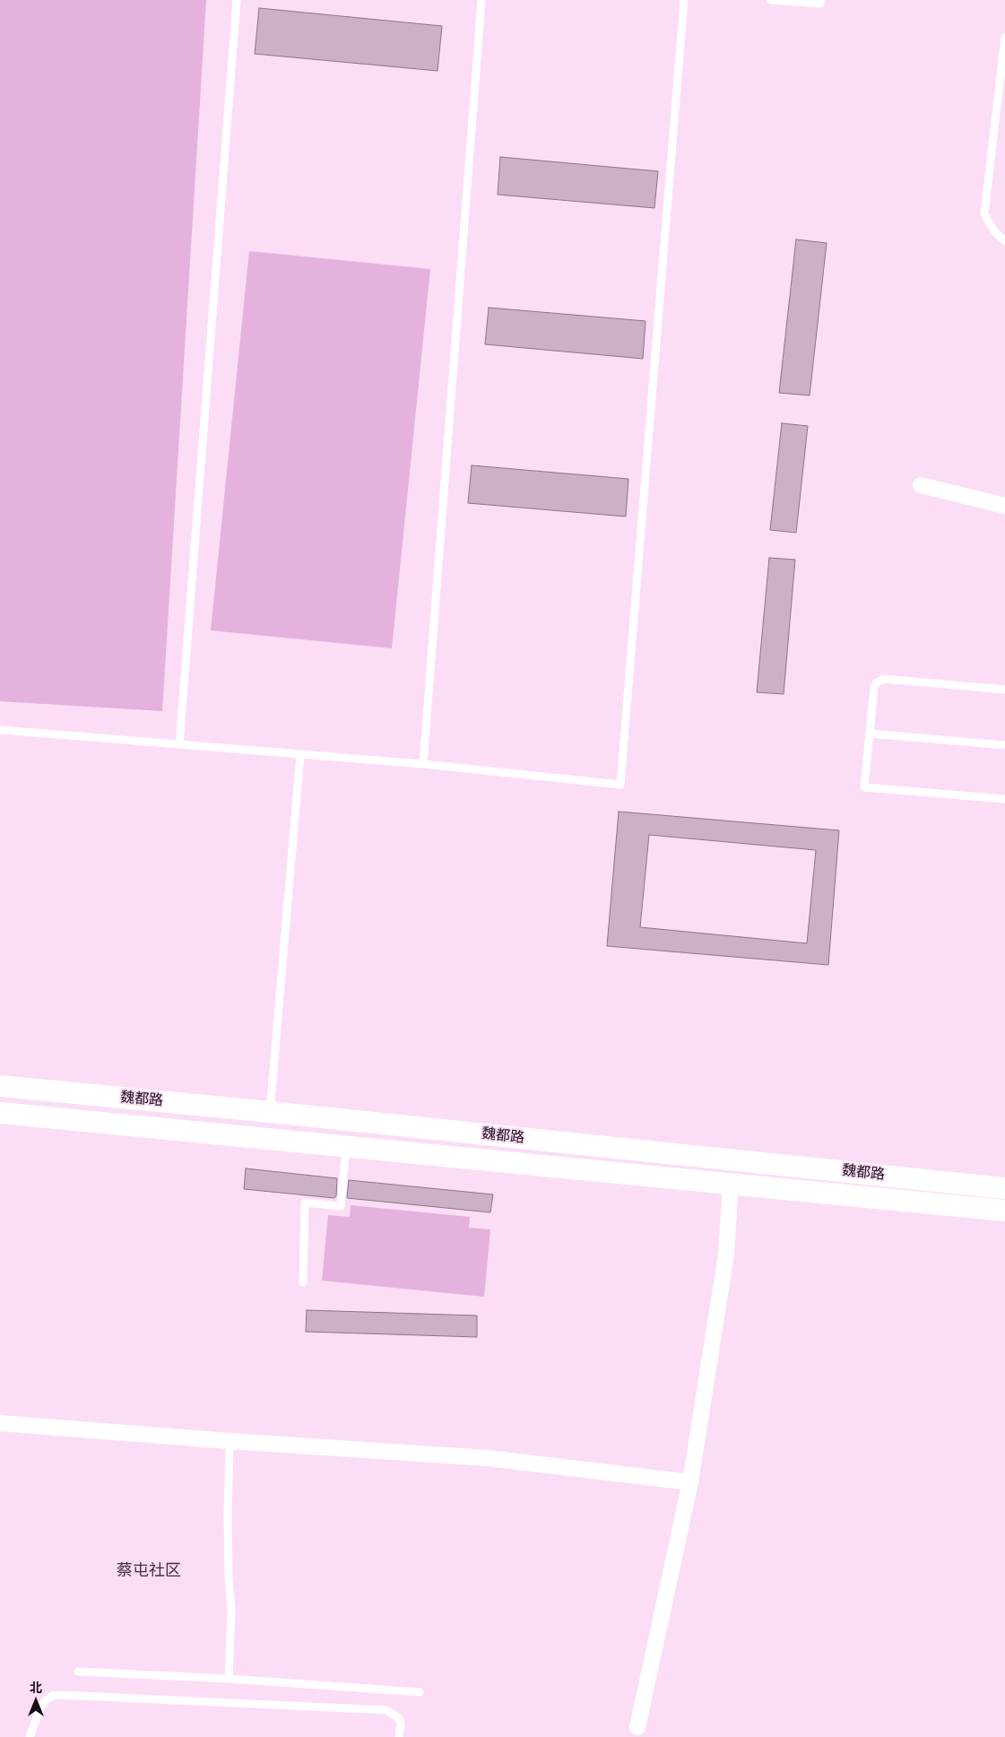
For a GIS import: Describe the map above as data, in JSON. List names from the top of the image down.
{
  "streets": {
    "main road": ["魏都路"]
  },
  "districts": ["蔡屯社区"],
  "north": "top"
}
